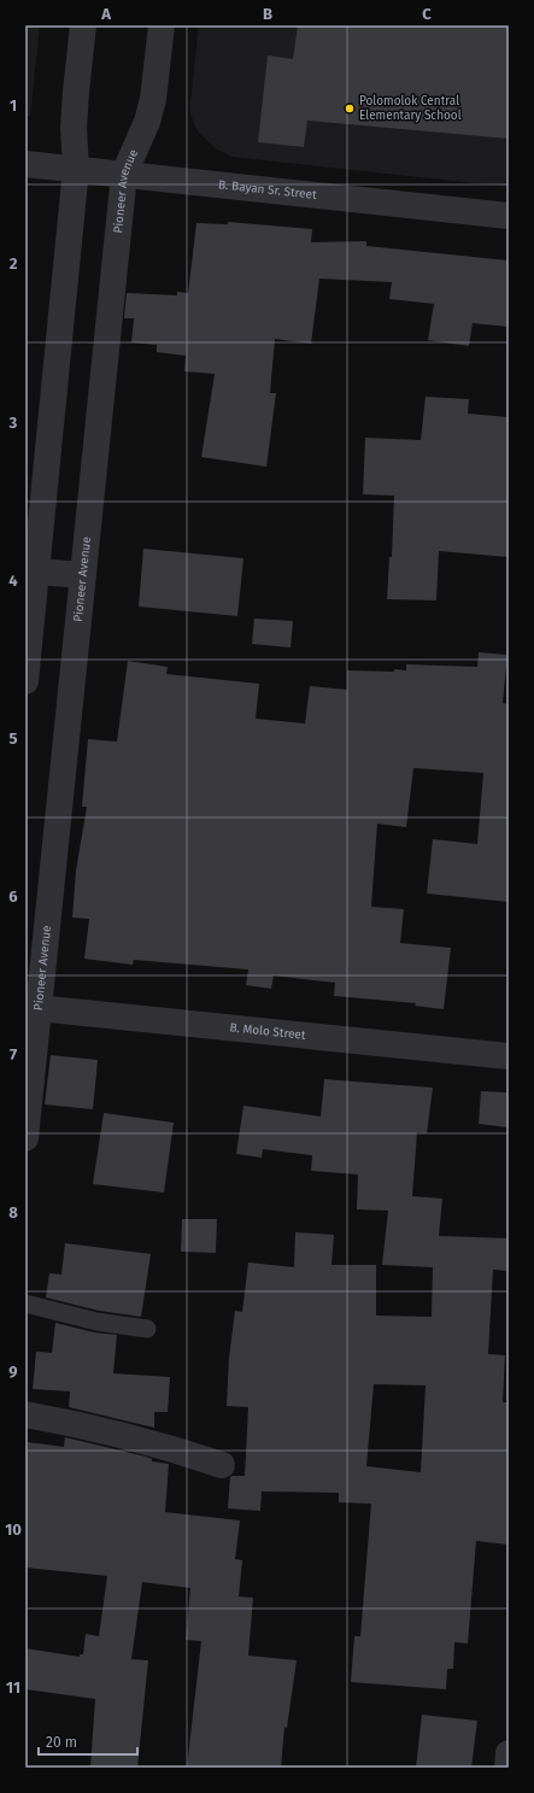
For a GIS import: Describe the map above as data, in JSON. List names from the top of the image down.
{
  "streets": {
    "street": ["B. Bayan Sr. Street", "Pioneer Avenue", "B. Molo Street"]
  },
  "crossings": [
    ["B. Bayan Sr. Street", "Pioneer Avenue"],
    ["Pioneer Avenue", "B. Molo Street"]
  ],
  "places": ["Polomolok Central Elementary School"],
  "scale_bar": "20 m",
  "grid": {
    "columns": ["A", "B", "C"],
    "rows": [
      "1",
      "2",
      "3",
      "4",
      "5",
      "6",
      "7",
      "8",
      "9",
      "10",
      "11"
    ]
  }
}
